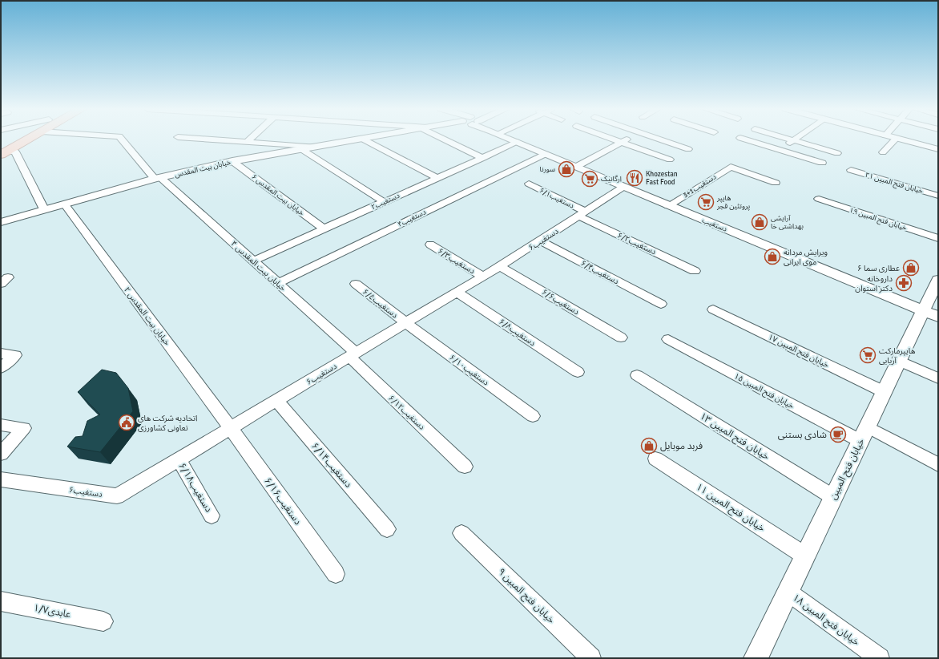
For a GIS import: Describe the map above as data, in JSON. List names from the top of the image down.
{
  "streets": {
    "street": [
      "خیابان بیت المقدس",
      "خیابان فتح المبین ۲۱",
      "3+1دستغیب",
      "خیابان بیت المقدس ۶",
      "دستغیب۶/۱",
      "۲دستغیب",
      "دستغیب۴",
      "خیابان فتح المبین ۱۹",
      "دستغیب",
      "دستغیب۶",
      "دستغیب۶/۲",
      "دستغیب۶/۳",
      "خیابان بیت المقدس ۴",
      "دستغیب۶/۴",
      "دستغیب۶/۶",
      "دستغیب۶/۵",
      "خیابان بیت المقدس ۲",
      "دستغیب۶/۸",
      "خیابان فتح المبین ۱۷",
      "دستغیب۶/۱۰",
      "خیابان فتح المبین ۱۵",
      "دستغیب۶/۱۲",
      "خیابان فتح المبین ۱۳",
      "دستغیب۶/۱۴",
      "خیابان فتح المبین",
      "دستغیب۶/۱۸",
      "دستغیب۶/۱۶",
      "خیابان فتح المبین ۱۱",
      "خیابان فتح المبین ۹",
      "عابدی۱/۷",
      "خیابان فتح المبین ۱۸"
    ]
  },
  "crossings": [
    ["خیابان بیت المقدس", "خیابان بیت المقدس ۶"],
    ["خیابان بیت المقدس", "خیابان بیت المقدس ۴"],
    ["خیابان بیت المقدس", "خیابان بیت المقدس ۲"],
    ["3+1دستغیب", "دستغیب"],
    ["خیابان بیت المقدس ۶", "۲دستغیب"],
    ["دستغیب۶/۱", "دستغیب۶"],
    ["دستغیب۶/۱", "دستغیب۶/۲"],
    ["۲دستغیب", "دستغیب"],
    ["۲دستغیب", "خیابان بیت المقدس ۴"],
    ["دستغیب۴", "دستغیب"],
    ["دستغیب۴", "خیابان بیت المقدس ۴"],
    ["دستغیب", "دستغیب۶"],
    ["دستغیب", "خیابان فتح المبین"],
    ["دستغیب۶", "دستغیب۶/۲"],
    ["دستغیب۶", "دستغیب۶/۳"],
    ["دستغیب۶", "خیابان بیت المقدس ۴"],
    ["دستغیب۶", "دستغیب۶/۴"],
    ["دستغیب۶", "دستغیب۶/۶"],
    ["دستغیب۶", "دستغیب۶/۵"],
    ["دستغیب۶", "خیابان بیت المقدس ۲"],
    ["دستغیب۶", "دستغیب۶/۸"],
    ["دستغیب۶", "دستغیب۶/۱۰"],
    ["دستغیب۶", "دستغیب۶/۱۲"],
    ["دستغیب۶", "دستغیب۶/۱۴"],
    ["دستغیب۶", "دستغیب۶/۱۸"],
    ["دستغیب۶", "دستغیب۶/۱۶"],
    ["خیابان بیت المقدس ۴", "دستغیب۶/۱۲"],
    ["دستغیب۶/۵", "دستغیب۶/۱۰"],
    ["خیابان بیت المقدس ۲", "دستغیب۶/۱۶"],
    ["خیابان فتح المبین ۱۷", "خیابان فتح المبین"],
    ["خیابان فتح المبین ۱۵", "خیابان فتح المبین"],
    ["خیابان فتح المبین ۱۳", "خیابان فتح المبین"],
    ["خیابان فتح المبین", "خیابان فتح المبین ۱۱"],
    ["خیابان فتح المبین", "خیابان فتح المبین ۱۸"]
  ],
  "places": {
    "shop": [
      "سورنا",
      "آرایشی بهداشتی خا",
      "ویرایش مردانه موی ایرانی",
      "عطاری سما ۶",
      "فربد موبایل"
    ],
    "restaurant": ["Khozestan Fast Food"],
    "supermarket": ["ارگانیک", "هایپر پروتئین قجر", "هایپرمارکت آریایی"],
    "pharmacy": ["داروخانه دکتر استوان"],
    "public building": ["اتحادیه شرکت های تعاونی کشاورزی"],
    "cafe": ["شادی بستنی"]
  }
}
